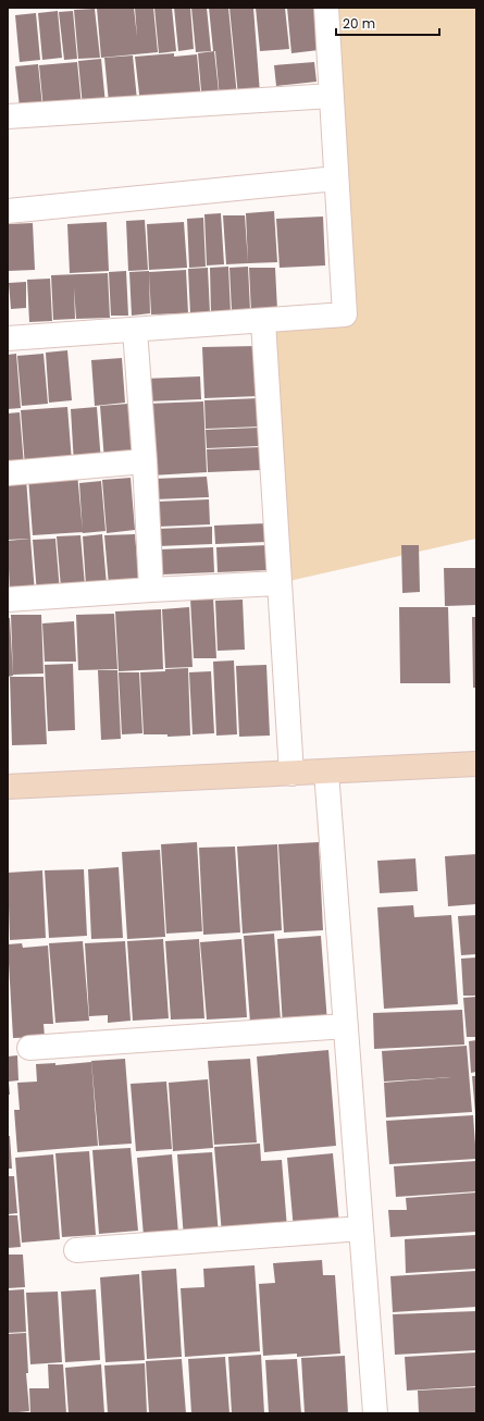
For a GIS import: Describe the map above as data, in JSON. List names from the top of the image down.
{
  "scale_bar": "20 m"
}
